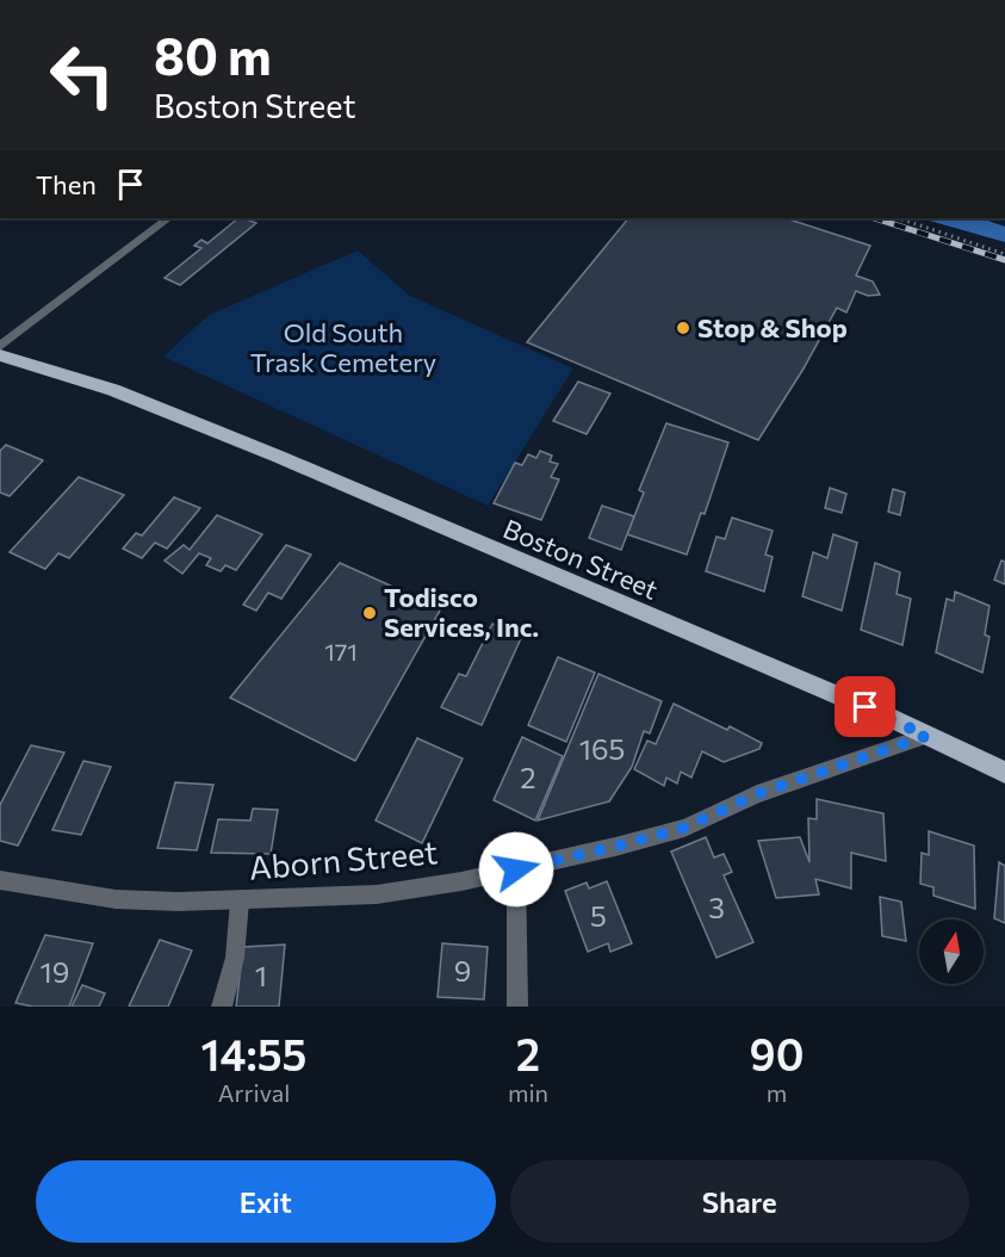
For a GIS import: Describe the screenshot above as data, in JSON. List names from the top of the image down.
{
  "streets": {
    "main road": ["Boston Street"],
    "street": ["Aborn Street"]
  },
  "crossings": [
    ["Boston Street", "Aborn Street"]
  ],
  "parks": ["Old South Trask Cemetery"],
  "places": ["Stop & Shop", "Todisco Services, Inc."],
  "house_numbers": [
    "171",
    "165",
    "2",
    "3",
    "5",
    "9",
    "19",
    "1"
  ],
  "north": "top",
  "page": {
    "turn": ["80 m", "Boston Street"],
    "then": "Then",
    "eta": [
      "14:55",
      "Arrival",
      "2",
      "min",
      "90",
      "m"
    ],
    "buttons": ["Exit", "Share"]
  }
}
